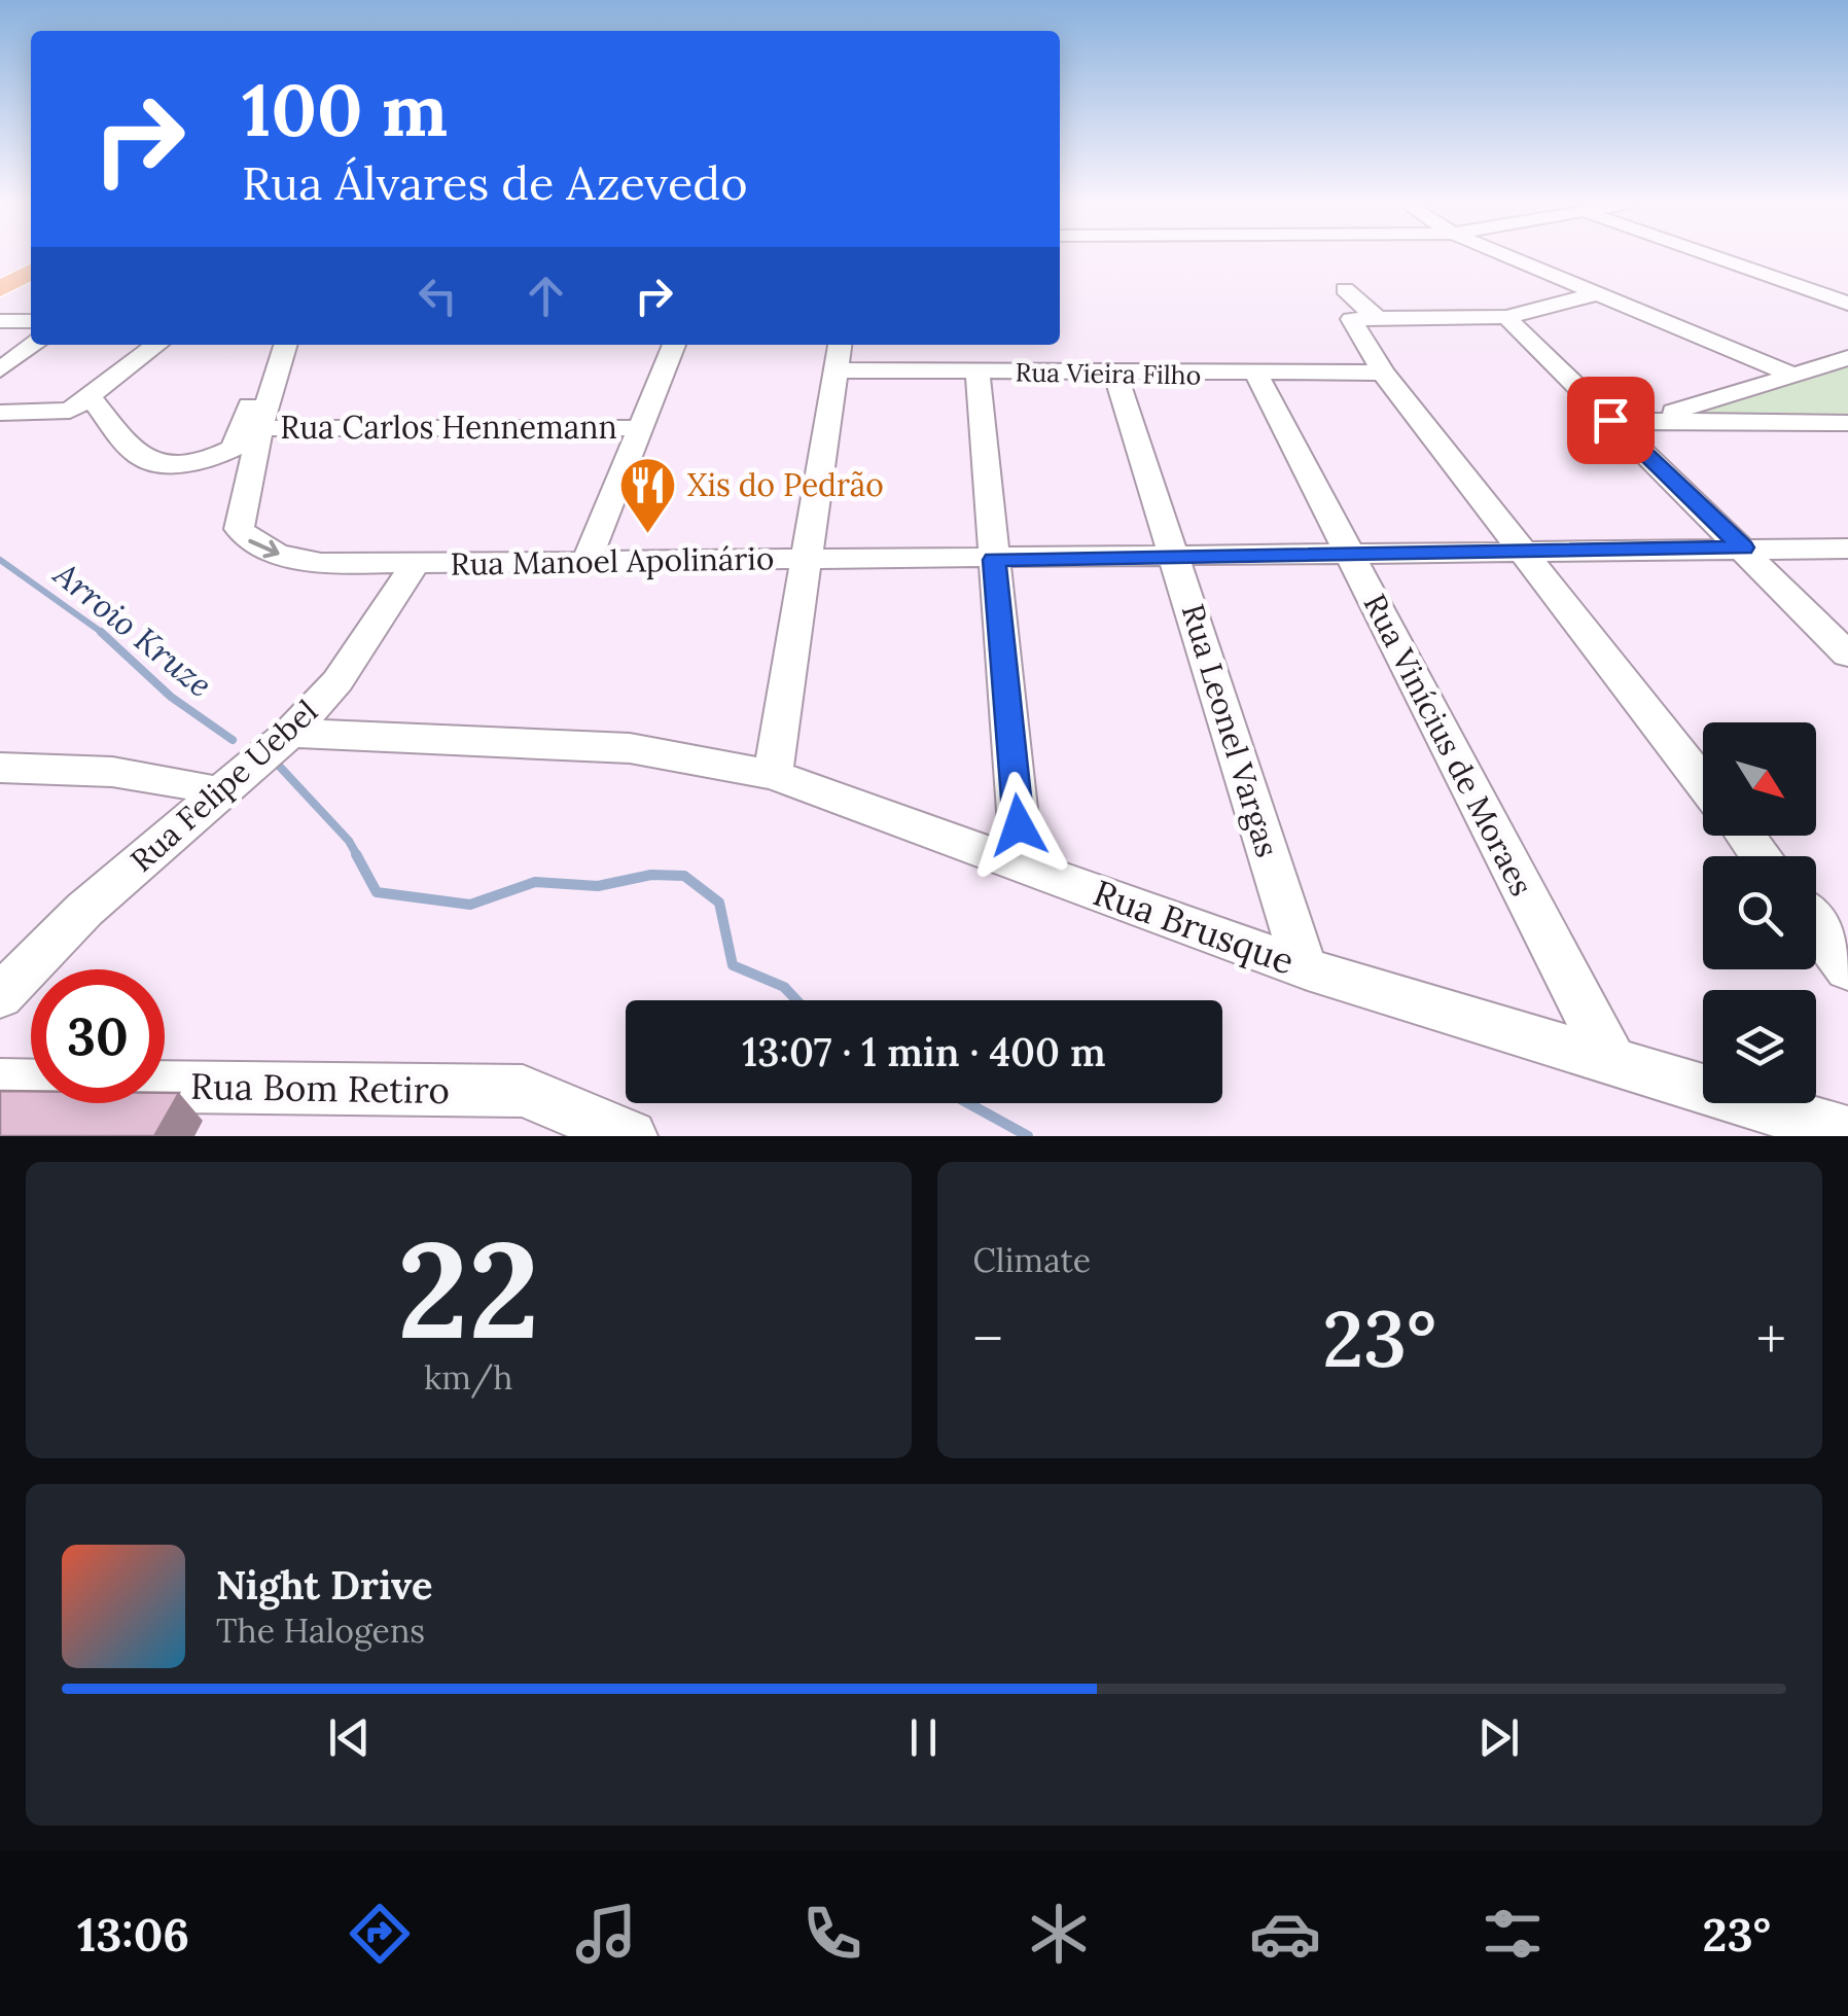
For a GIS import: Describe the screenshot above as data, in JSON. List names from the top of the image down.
{
  "streets": {
    "street": [
      "Rua Vieira Filho",
      "Rua Carlos Hennemann",
      "Rua Manoel Apolinário",
      "Rua Leonel Vargas",
      "Rua Vinícius de Moraes",
      "Rua Felipe Uebel",
      "Rua Brusque",
      "Rua Bom Retiro"
    ]
  },
  "crossings": [
    ["Rua Vieira Filho", "Rua Leonel Vargas"],
    ["Rua Vieira Filho", "Rua Vinícius de Moraes"],
    ["Rua Manoel Apolinário", "Rua Leonel Vargas"],
    ["Rua Manoel Apolinário", "Rua Vinícius de Moraes"],
    ["Rua Manoel Apolinário", "Rua Felipe Uebel"],
    ["Rua Leonel Vargas", "Rua Brusque"],
    ["Rua Vinícius de Moraes", "Rua Brusque"],
    ["Rua Felipe Uebel", "Rua Brusque"]
  ],
  "water": ["Arroio Kruze"],
  "places": {
    "restaurant": ["Xis do Pedrão"]
  },
  "north": "bottom right",
  "page": {
    "turn": ["100 m", "Rua Álvares de Azevedo"],
    "limit": "30",
    "trip": "13:07 · 1 min · 400 m",
    "tile": [
      ["22", "km/h"],
      "Climate"
    ],
    "heat": ["−", "23°", "+"],
    "song": ["Night Drive", "The Halogens"],
    "tabs": ["13:06", "23°"]
  }
}
